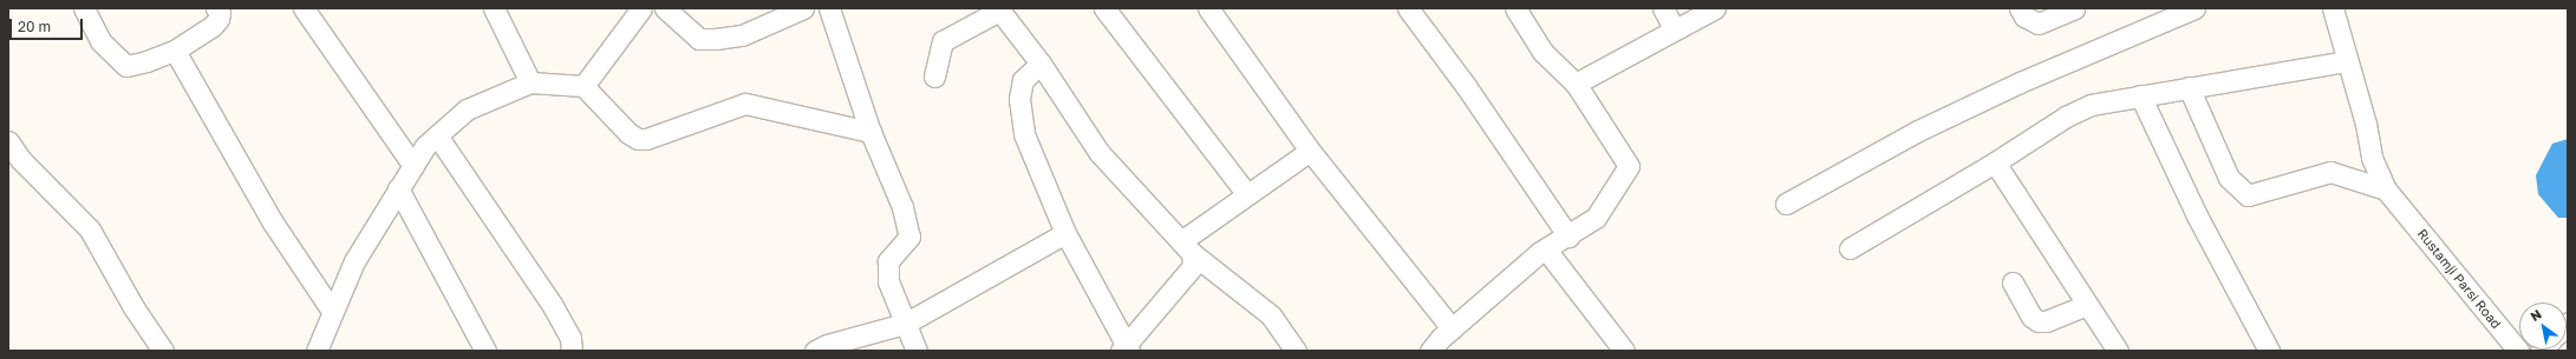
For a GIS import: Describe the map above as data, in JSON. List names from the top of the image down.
{
  "streets": {
    "street": ["Rustamji Parsi Road"]
  },
  "scale_bar": "20 m",
  "north": "top left"
}
